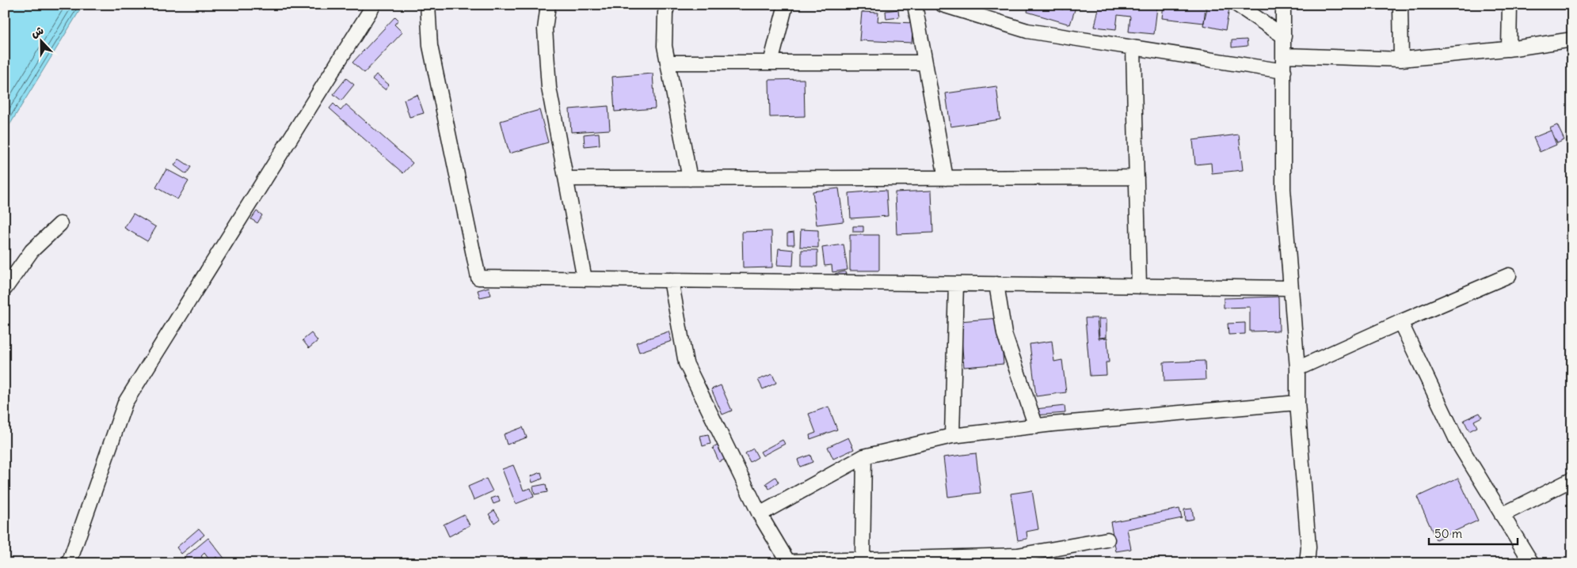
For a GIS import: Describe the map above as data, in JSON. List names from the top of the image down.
{
  "scale_bar": "50 m",
  "north": "top"
}
